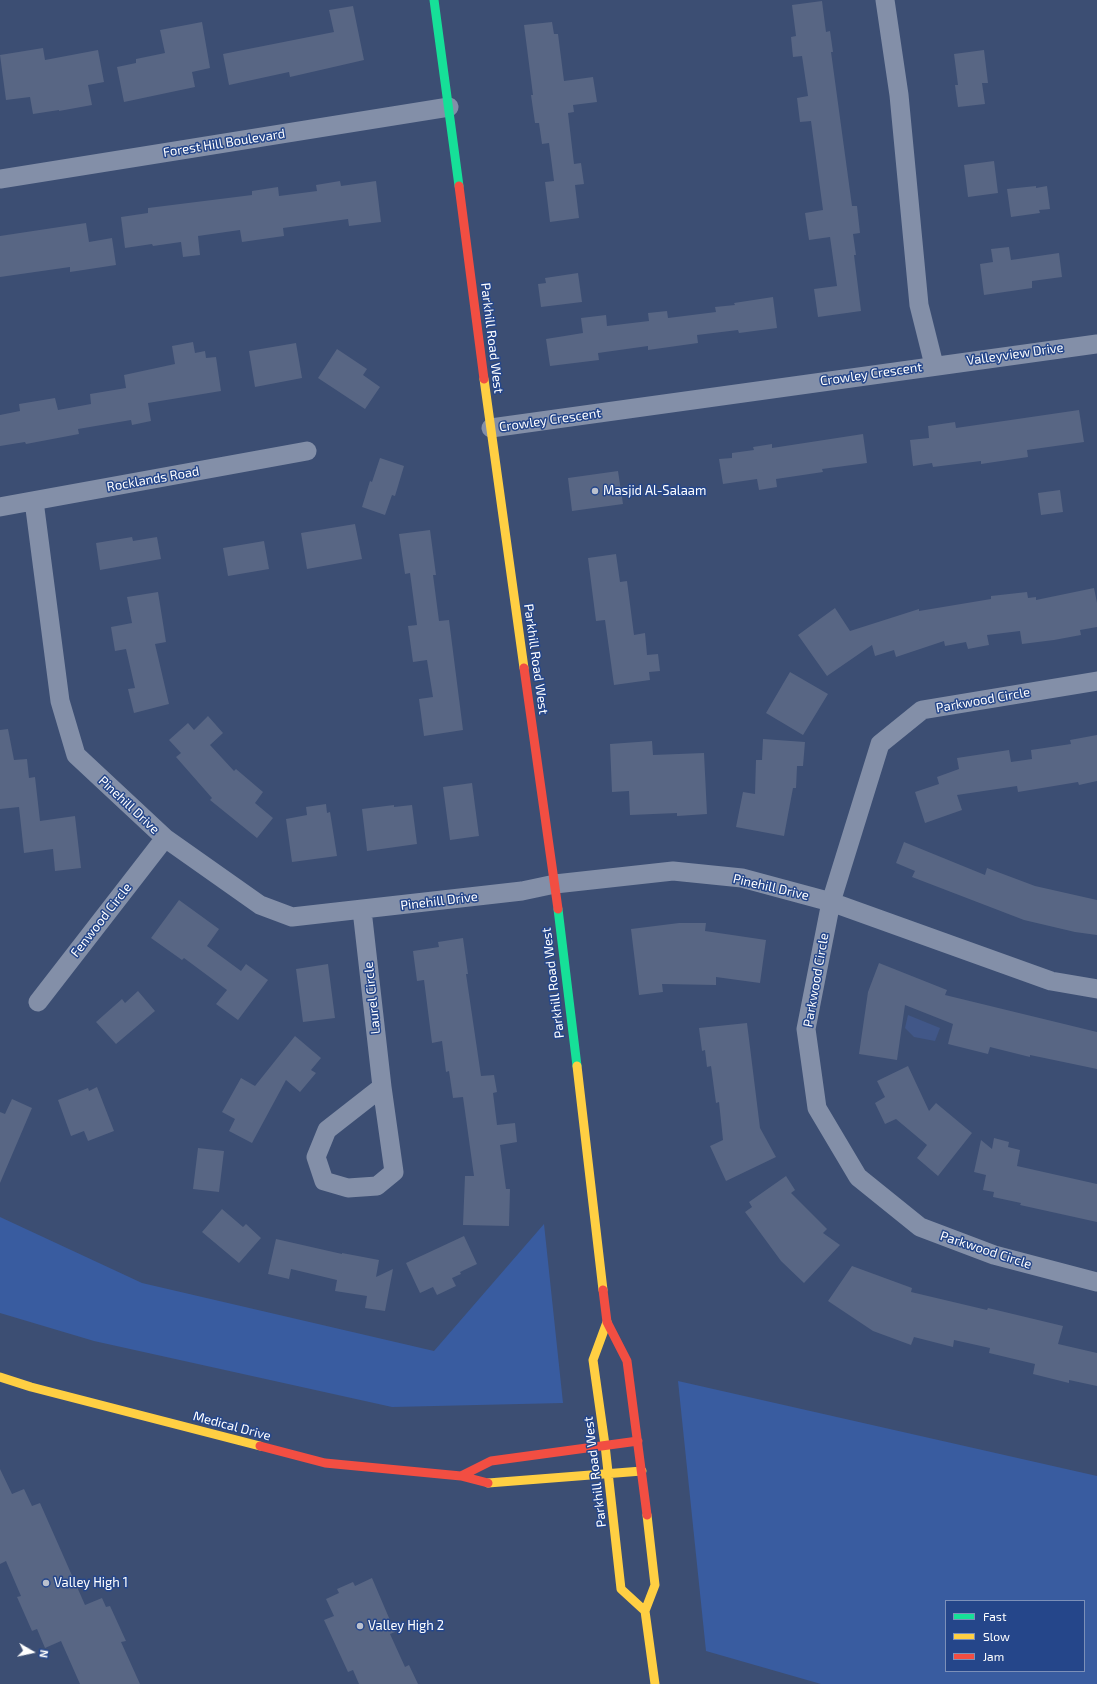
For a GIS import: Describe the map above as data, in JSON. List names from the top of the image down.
{
  "streets": {
    "main road": ["Parkhill Road West", "Medical Drive"],
    "street": [
      "Forest Hill Boulevard",
      "Valleyview Drive",
      "Crowley Crescent",
      "Rocklands Road",
      "Parkwood Circle",
      "Pinehill Drive",
      "Fenwood Circle",
      "Laurel Circle"
    ]
  },
  "crossings": [
    ["Forest Hill Boulevard", "Parkhill Road West"],
    ["Parkhill Road West", "Crowley Crescent"],
    ["Parkhill Road West", "Pinehill Drive"],
    ["Parkhill Road West", "Medical Drive"],
    ["Valleyview Drive", "Crowley Crescent"],
    ["Rocklands Road", "Pinehill Drive"],
    ["Parkwood Circle", "Pinehill Drive"],
    ["Pinehill Drive", "Fenwood Circle"],
    ["Pinehill Drive", "Laurel Circle"]
  ],
  "places": ["Masjid Al-Salaam", "Valley High 1", "Valley High 2"],
  "legend": ["Fast", "Slow", "Jam"],
  "north": "right"
}
